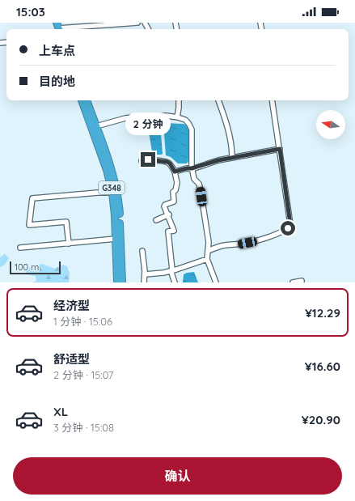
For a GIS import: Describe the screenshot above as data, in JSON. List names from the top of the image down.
{
  "streets": {
    "highway": ["G348"]
  },
  "scale_bar": "100 m",
  "north": "left",
  "page": {
    "status": "15:03",
    "banner": ["上车点", "目的地"],
    "bubble": "2 分钟",
    "scale": "100 m",
    "list": [
      {
        "name": "经济型",
        "note": "1 分钟 · 15:06",
        "value": "¥12.29"
      },
      {
        "name": "舒适型",
        "note": "2 分钟 · 15:07",
        "value": "¥16.60"
      },
      {
        "name": "XL",
        "note": "3 分钟 · 15:08",
        "value": "¥20.90"
      }
    ],
    "buttons": "确认"
  }
}
